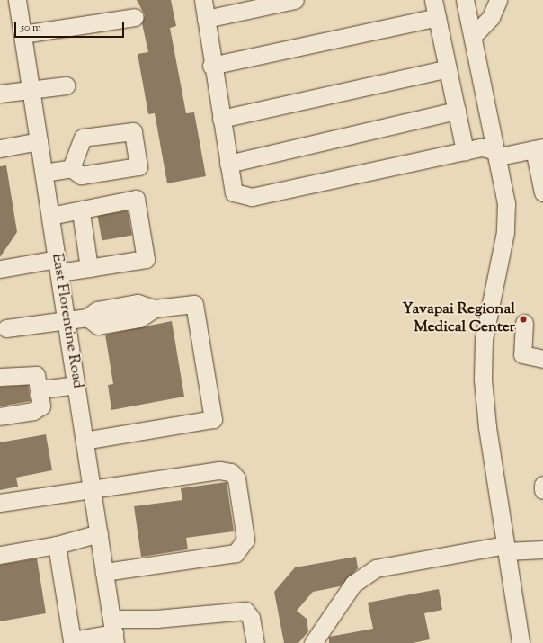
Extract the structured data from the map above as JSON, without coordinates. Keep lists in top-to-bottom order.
{
  "streets": {
    "street": ["East Florentine Road"]
  },
  "places": ["Yavapai Regional Medical Center"],
  "scale_bar": "50 m"
}
